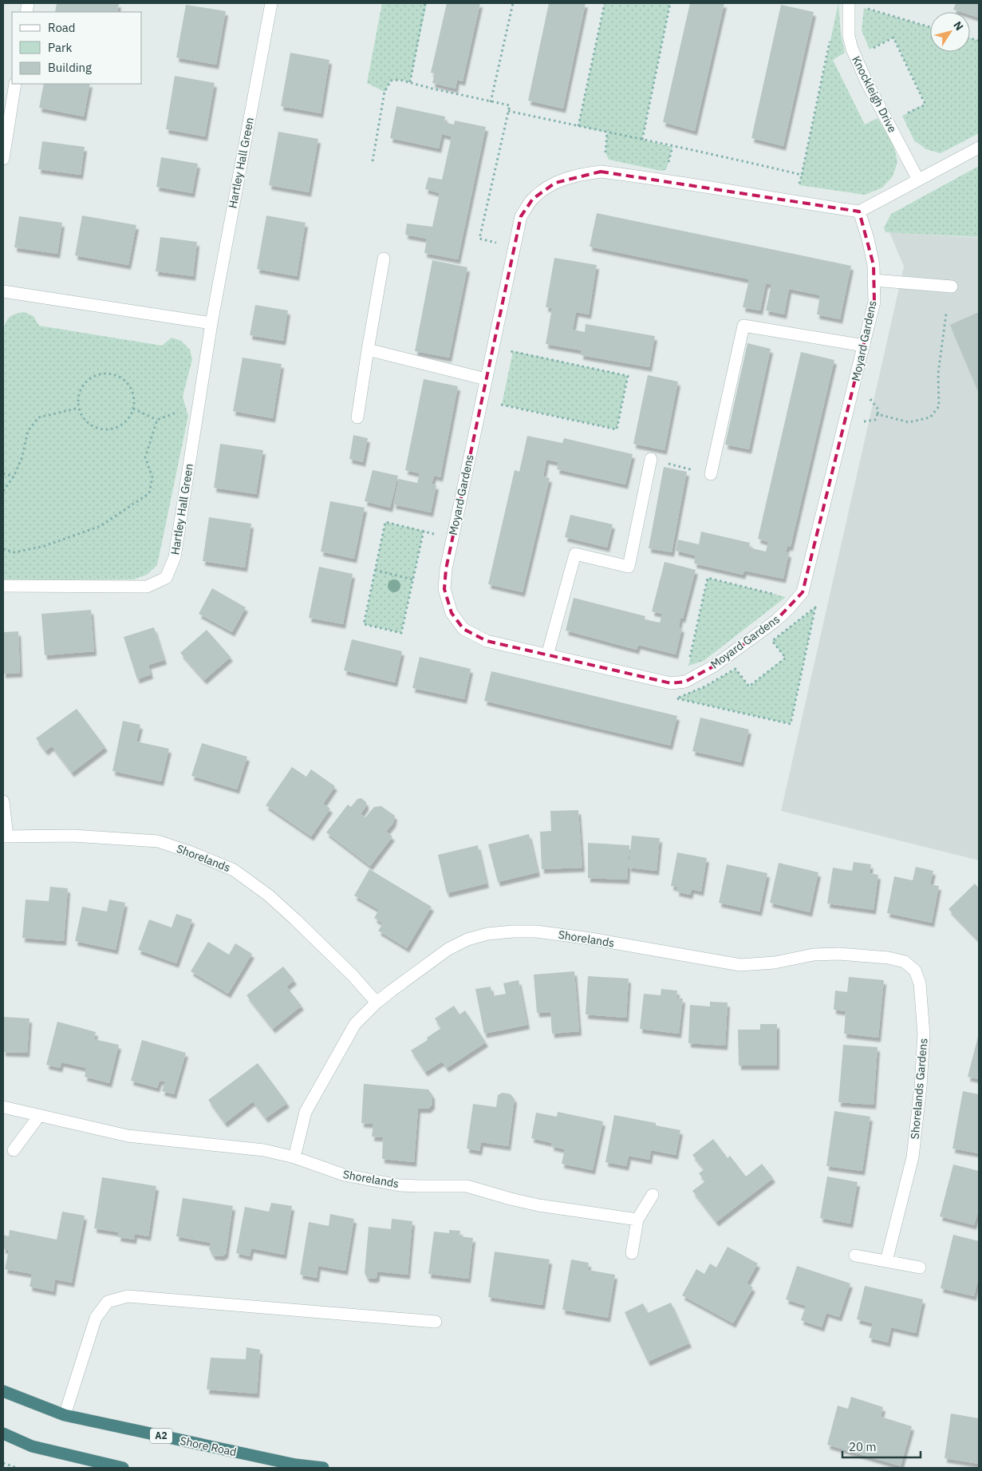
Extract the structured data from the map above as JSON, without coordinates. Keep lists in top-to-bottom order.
{
  "streets": {
    "highway": ["A2", "Shore Road"],
    "street": [
      "Knockleigh Drive",
      "Hartley Hall Green",
      "Moyard Gardens",
      "Shorelands",
      "Shorelands Gardens"
    ]
  },
  "crossings": [
    ["Shorelands", "Shorelands Gardens"]
  ],
  "legend": ["Road", "Park", "Building"],
  "scale_bar": "20 m",
  "north": "top right"
}
